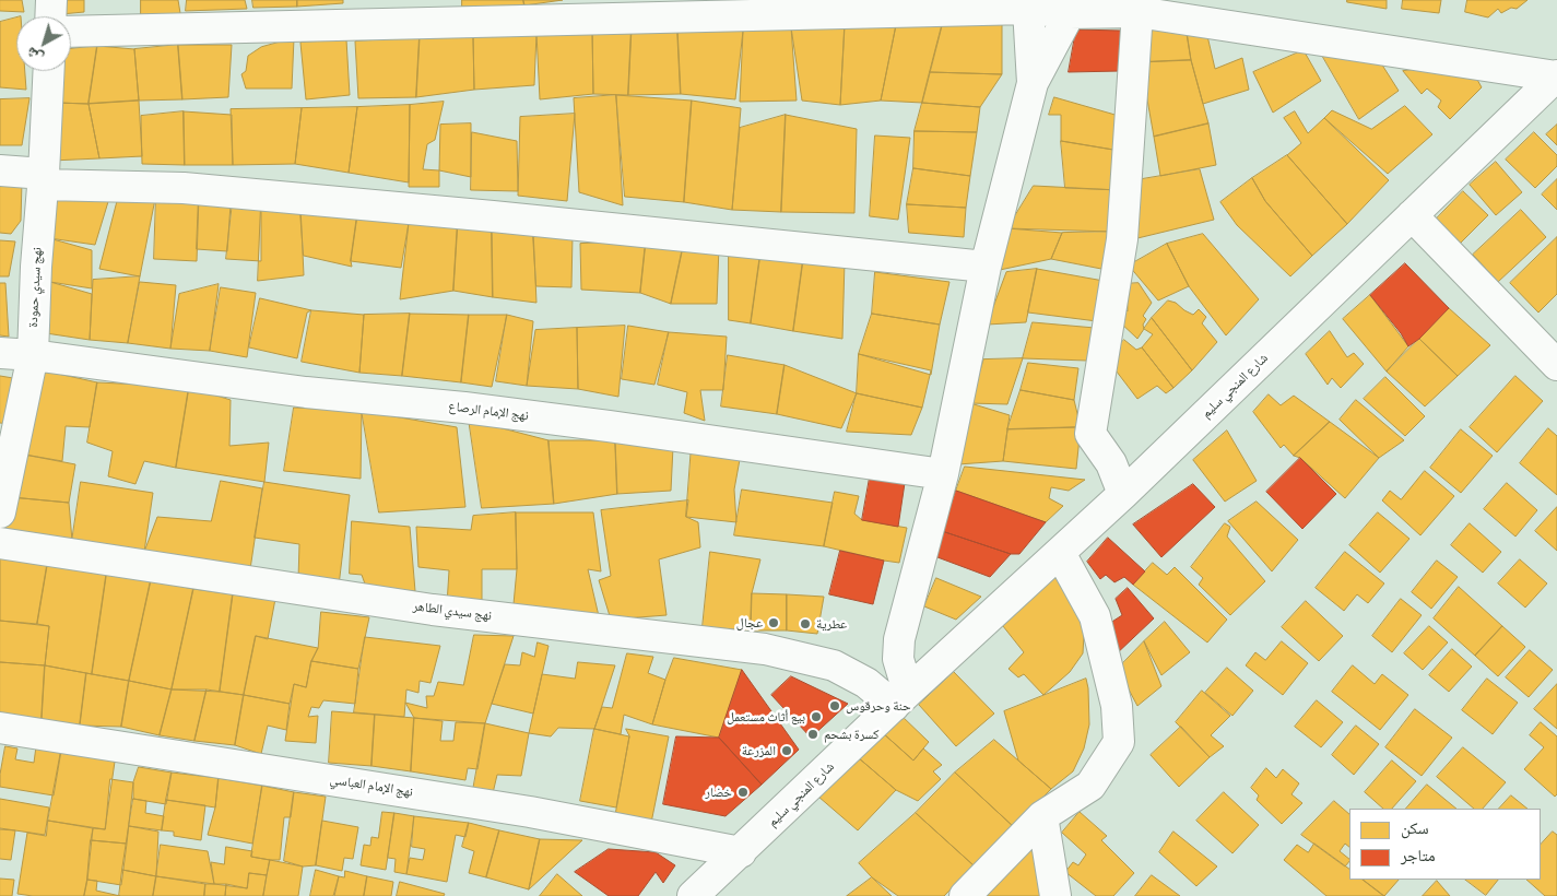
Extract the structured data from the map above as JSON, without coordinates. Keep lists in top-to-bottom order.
{
  "streets": {
    "street": [
      "نهج سيدي حمودة",
      "شارع المنجي سليم",
      "نهج الإمام الرصاع",
      "نهج سيدي الطاهر",
      "نهج الإمام العباسي"
    ]
  },
  "crossings": [
    ["نهج سيدي حمودة", "نهج الإمام الرصاع"],
    ["شارع المنجي سليم", "نهج سيدي الطاهر"],
    ["شارع المنجي سليم", "نهج الإمام العباسي"]
  ],
  "places": [
    "عجال",
    "عطرية",
    "حنة وحرقوس",
    "بيع أثاث مستعمل",
    "كسرة بشحم",
    "المزرعة",
    "خضار"
  ],
  "legend": ["سكن", "متاجر"],
  "north": "bottom left"
}
